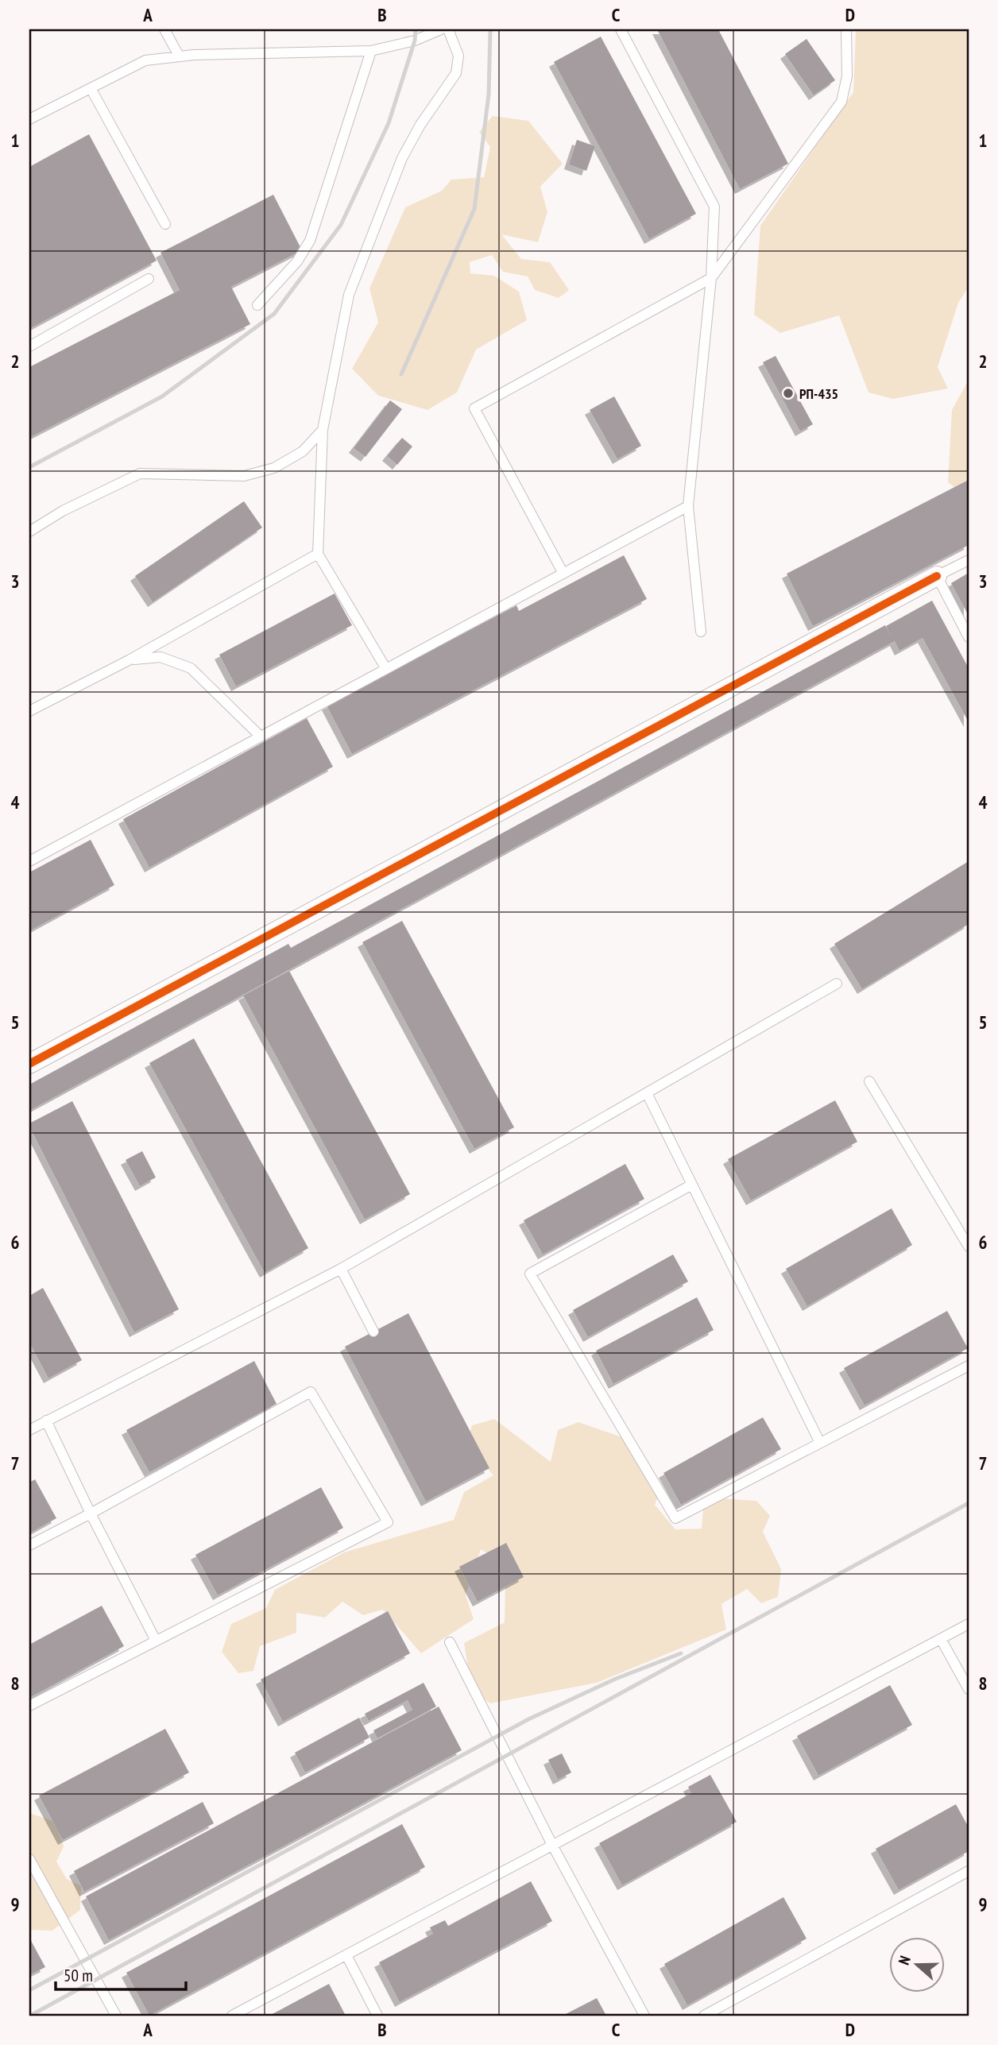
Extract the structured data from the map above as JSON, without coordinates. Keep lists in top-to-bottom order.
{
  "places": ["РП-435"],
  "scale_bar": "50 m",
  "north": "left",
  "grid": {
    "columns": [
      "A",
      "B",
      "C",
      "D"
    ],
    "rows": [
      "1",
      "2",
      "3",
      "4",
      "5",
      "6",
      "7",
      "8",
      "9"
    ]
  }
}
